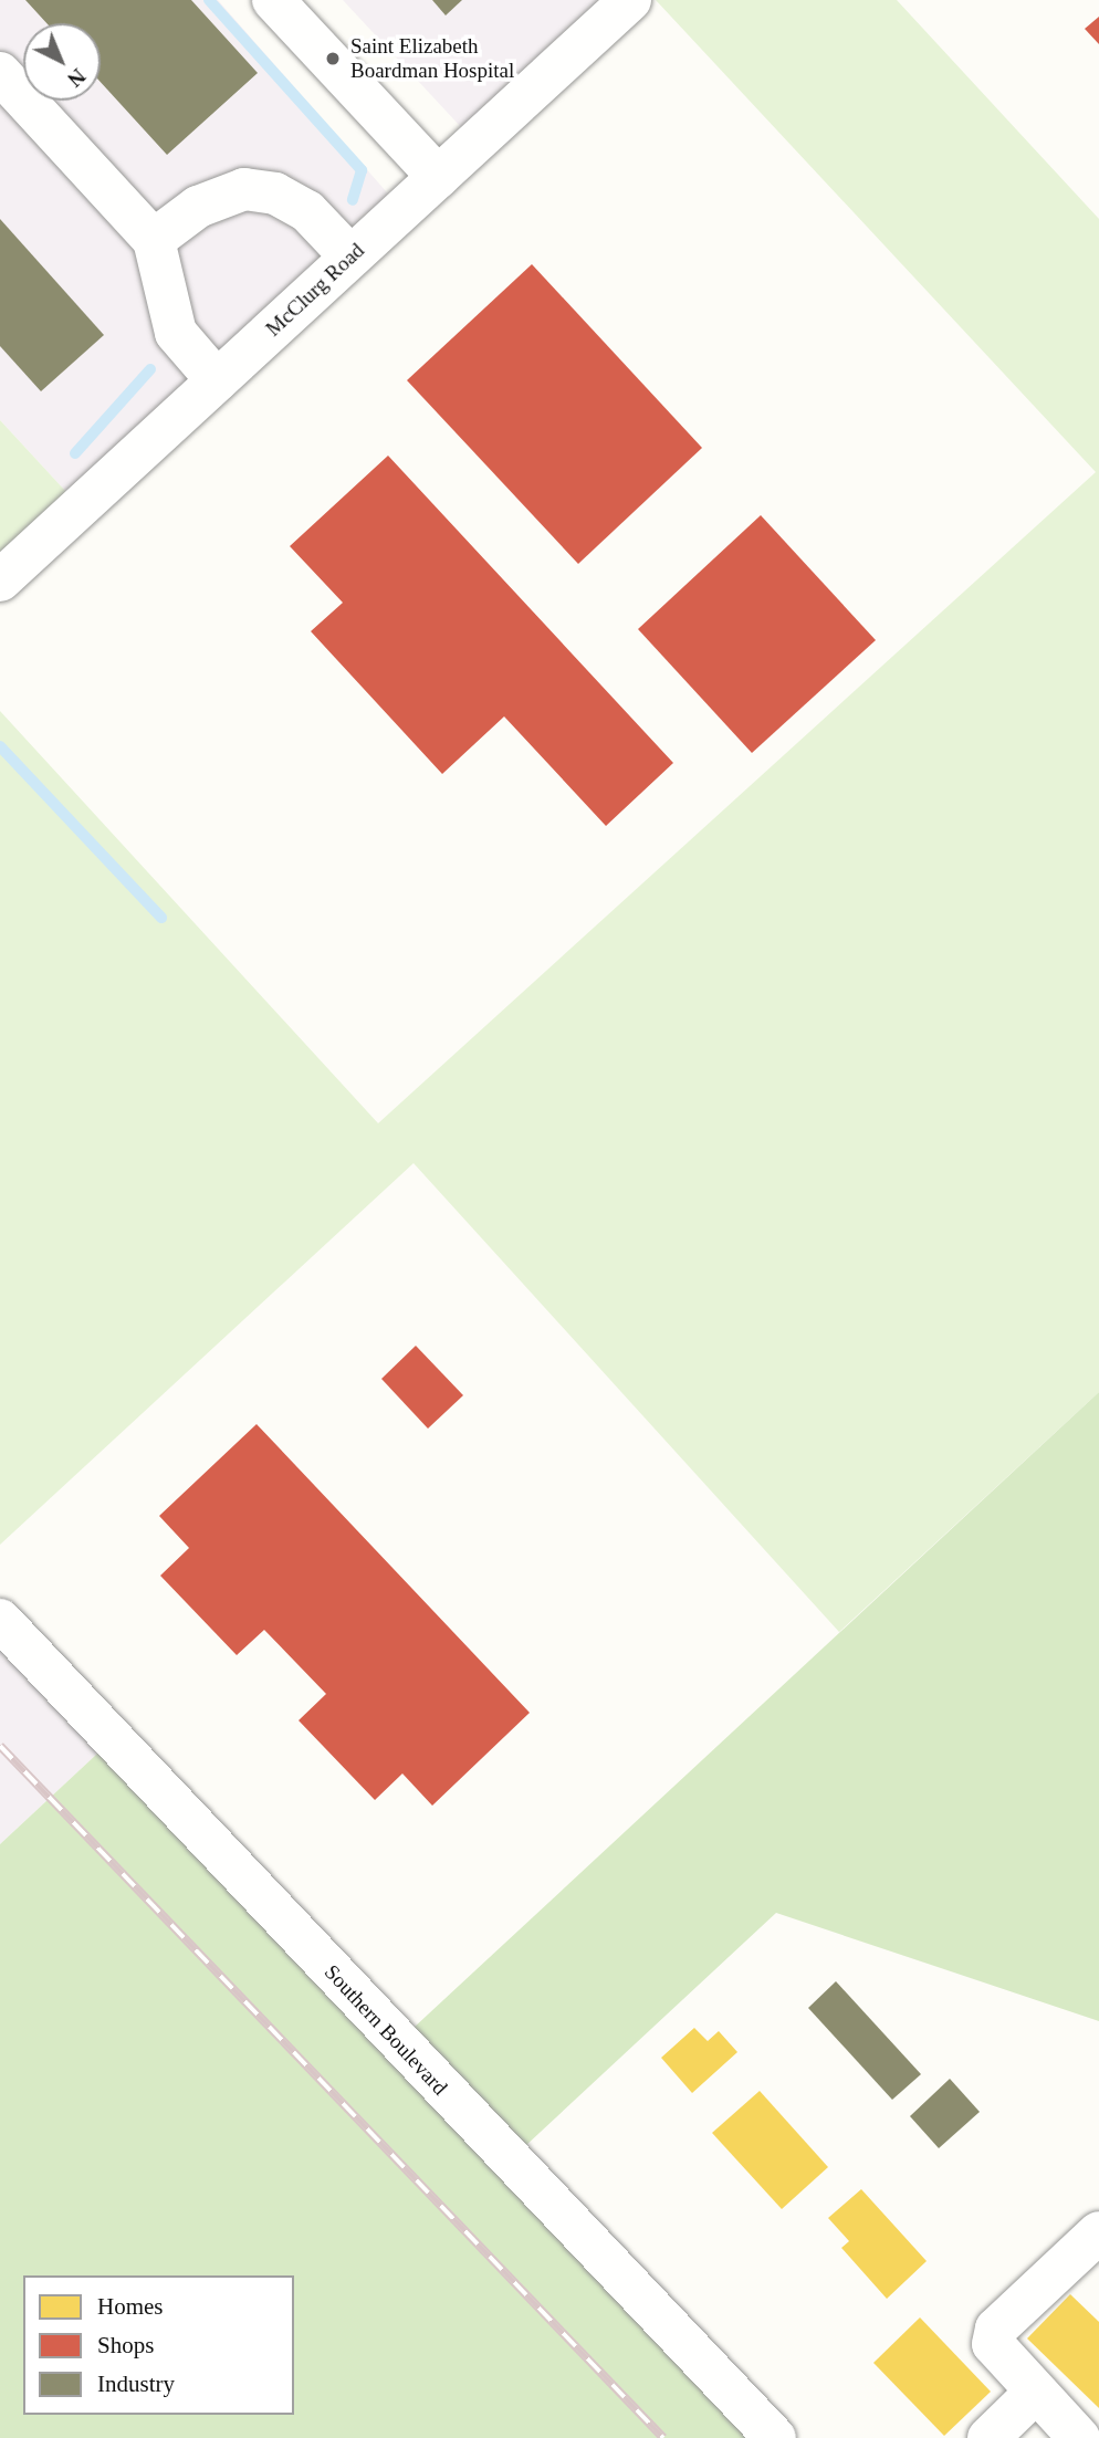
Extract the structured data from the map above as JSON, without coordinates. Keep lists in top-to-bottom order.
{
  "streets": {
    "street": ["McClurg Road", "Southern Boulevard"]
  },
  "places": ["Saint Elizabeth Boardman Hospital"],
  "legend": ["Homes", "Shops", "Industry"],
  "north": "bottom right"
}
